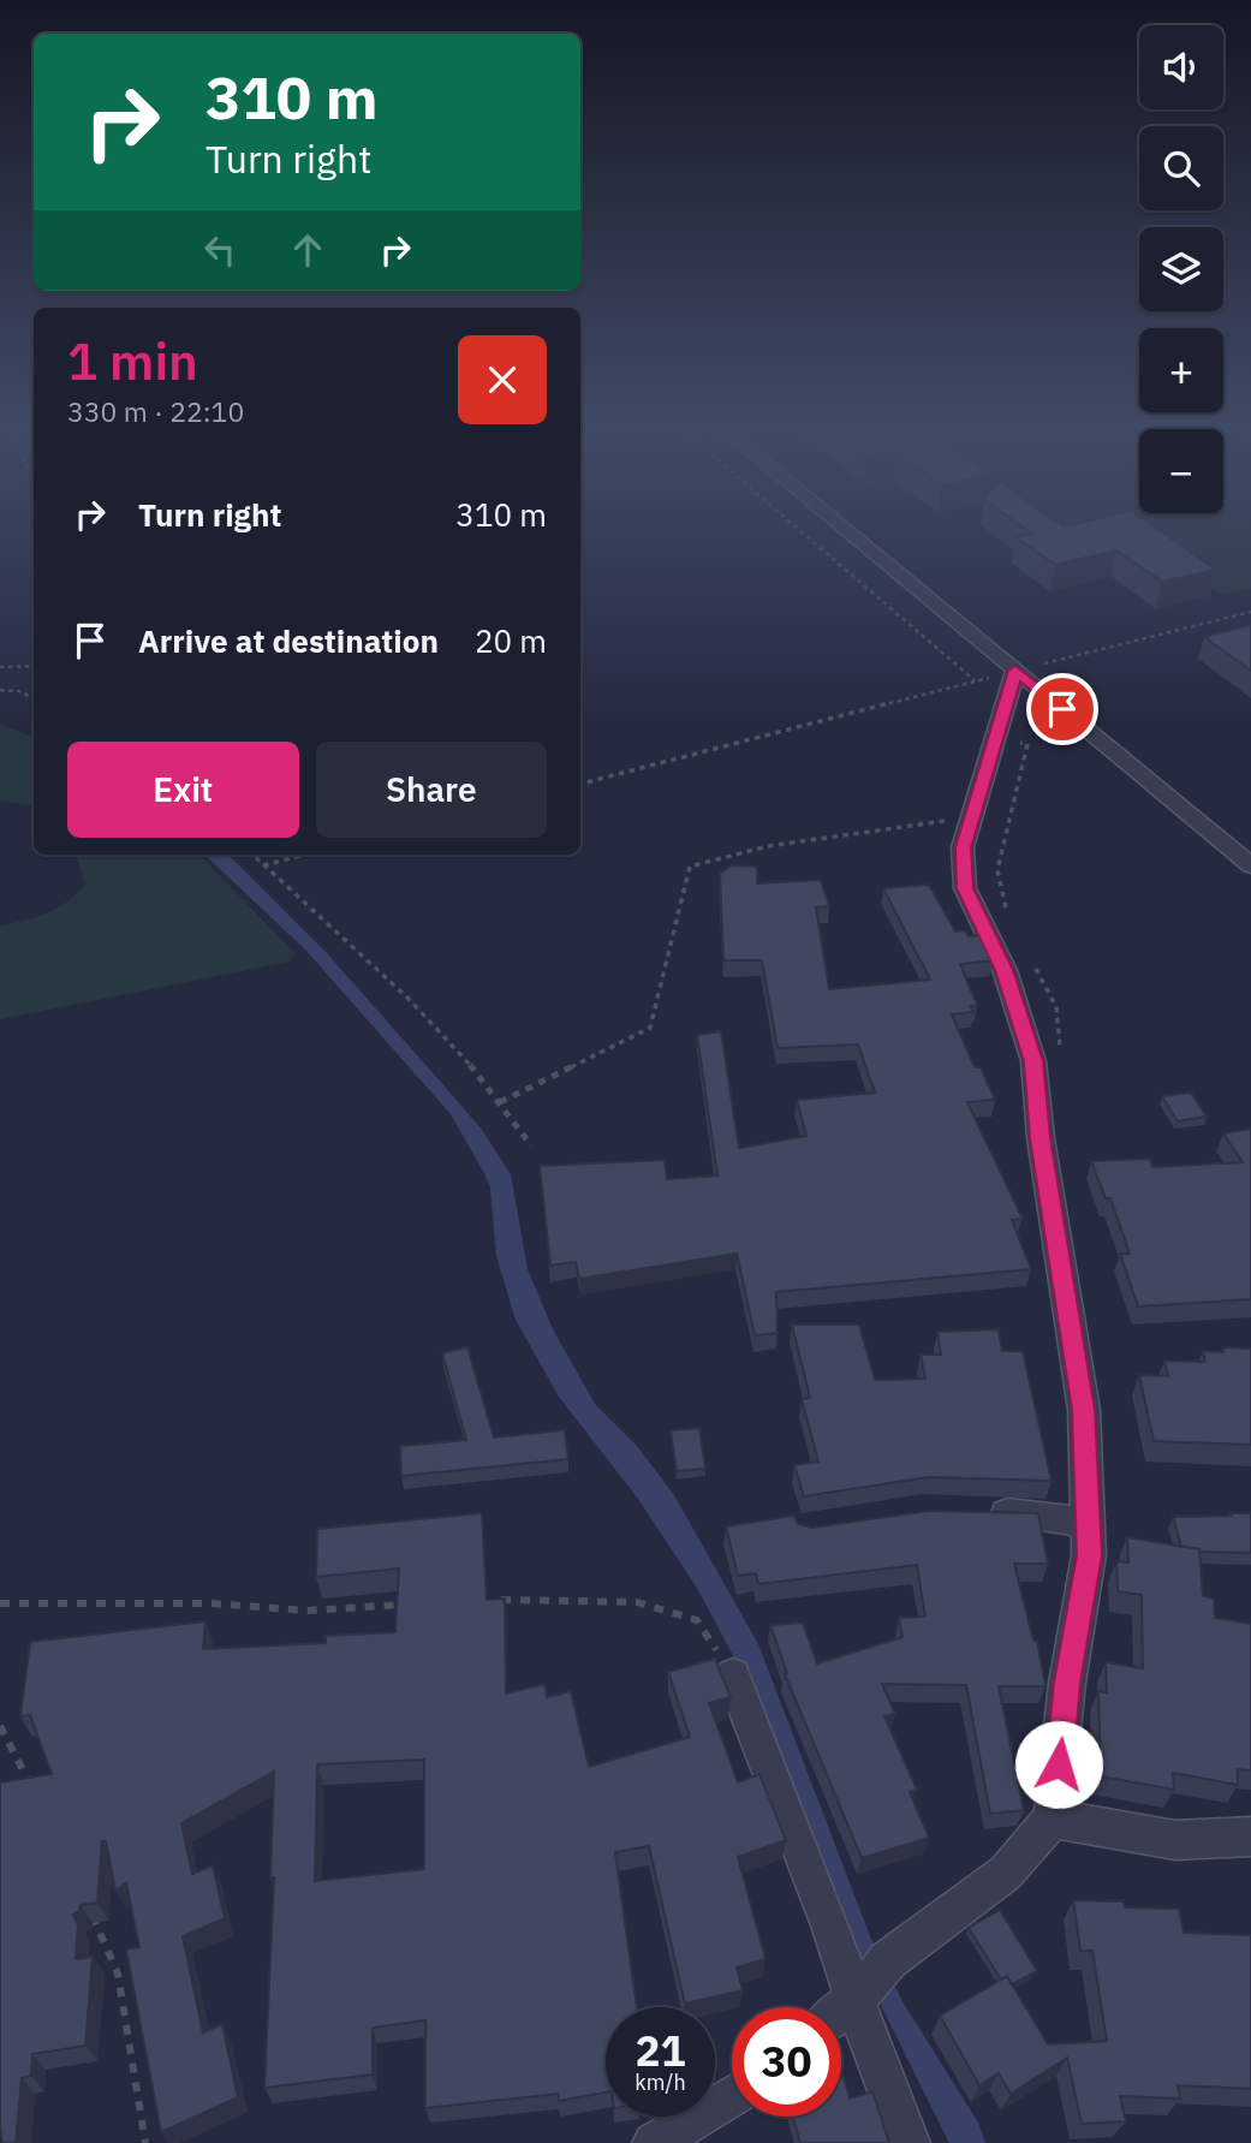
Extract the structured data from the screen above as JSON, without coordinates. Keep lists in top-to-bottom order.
{
  "page": {
    "map_buttons": ["+", "−"],
    "turn": ["310 m", "Turn right"],
    "heading": ["1 min", "330 m · 22:10"],
    "list": [
      {
        "name": "Turn right",
        "value": "310 m"
      },
      {
        "name": "Arrive at destination",
        "value": "20 m"
      }
    ],
    "buttons": ["Exit", "Share"],
    "speed": "21 km/h",
    "limit": "30"
  }
}
